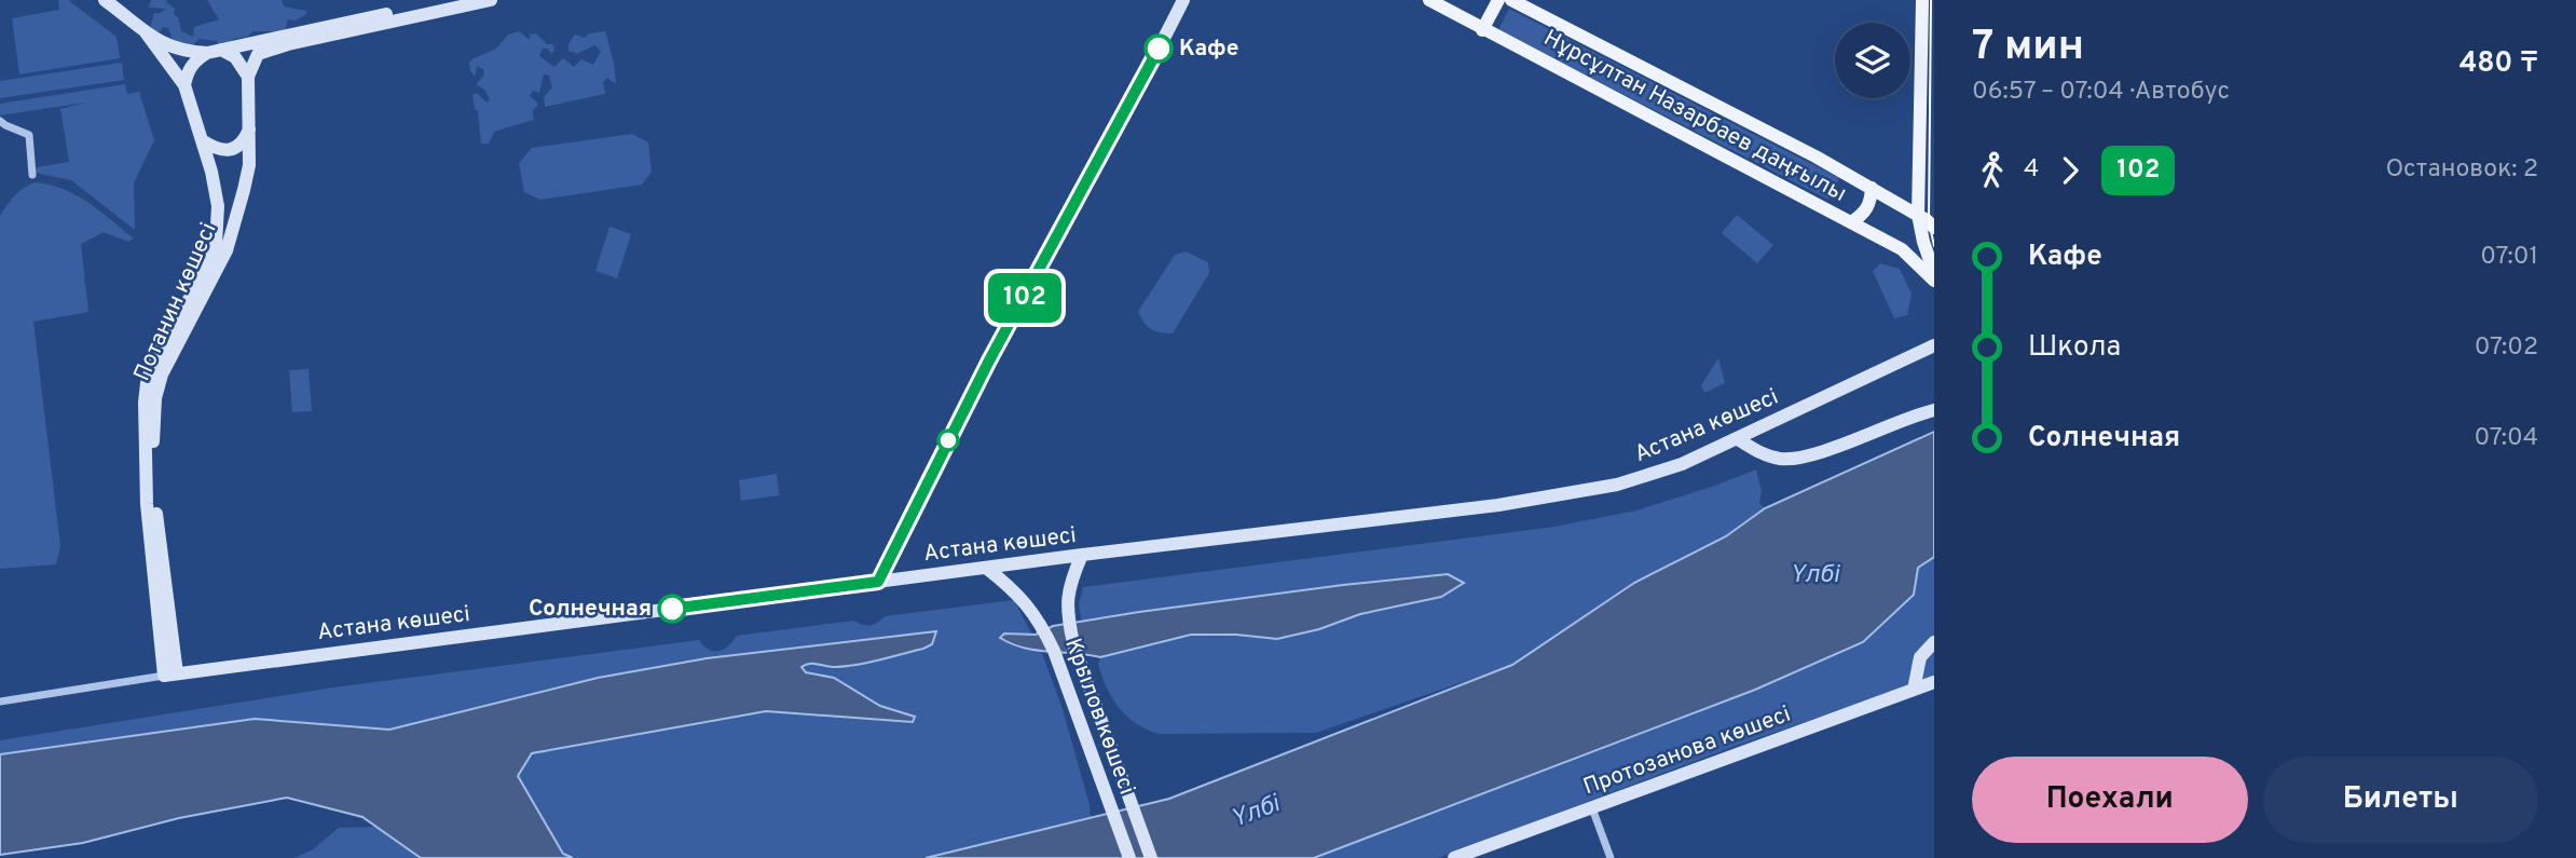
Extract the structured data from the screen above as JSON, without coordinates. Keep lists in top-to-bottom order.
{
  "streets": {
    "main road": [
      "Нұрсұлтан Назарбаев даңғылы",
      "Потанин көшесі",
      "Астана көшесі",
      "Крылов көшесі",
      "Протозанова көшесі"
    ]
  },
  "crossings": [
    ["Потанин көшесі", "Астана көшесі"],
    ["Астана көшесі", "Крылов көшесі"]
  ],
  "water": ["Үлбі"],
  "places": ["Кафе", "Солнечная"],
  "lines": ["bus line 102"],
  "page": {
    "on_map": "102",
    "heading": ["7 мин", "06:57 – 07:04 · Автобус", "480 ₸"],
    "legs": ["4", "102", "Остановок: 2"],
    "list": [
      {
        "name": "Кафе",
        "value": "07:01"
      },
      {
        "name": "Школа",
        "value": "07:02"
      },
      {
        "name": "Солнечная",
        "value": "07:04"
      }
    ],
    "buttons": ["Поехали", "Билеты"]
  }
}
